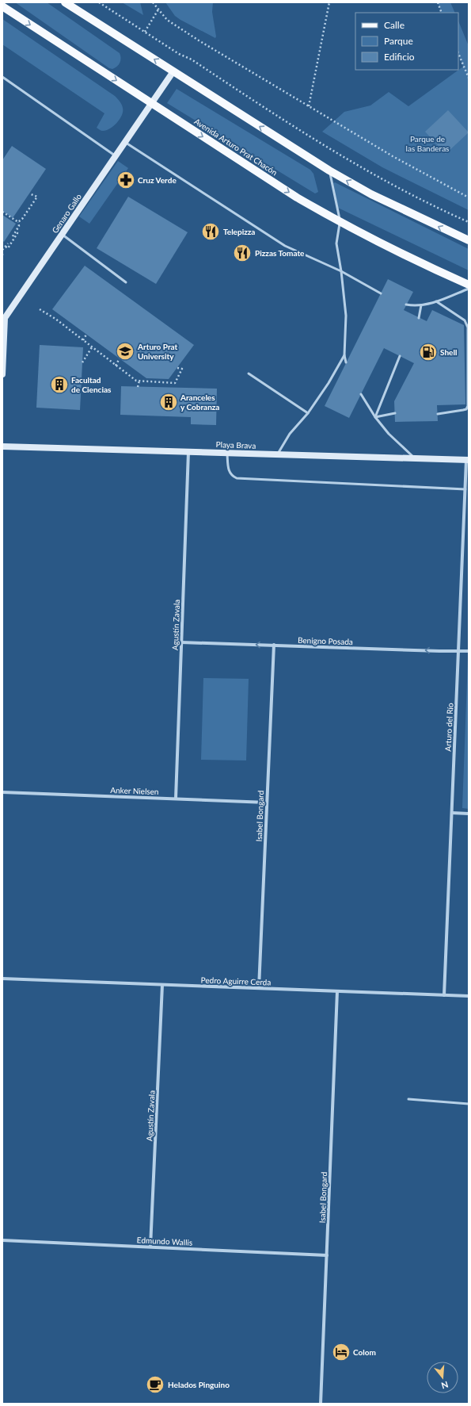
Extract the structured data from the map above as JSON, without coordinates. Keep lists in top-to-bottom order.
{
  "streets": {
    "main road": ["Avenida Arturo Prat Chacón"],
    "street": [
      "Genaro Gallo",
      "Playa Brava",
      "Agustín Zavala",
      "Benigno Posada",
      "Arturo del Río",
      "Anker Nielsen",
      "Isabel Bongard",
      "Pedro Aguirre Cerda",
      "Edmundo Wallis"
    ]
  },
  "crossings": [
    ["Avenida Arturo Prat Chacón", "Genaro Gallo"],
    ["Playa Brava", "Agustín Zavala"],
    ["Playa Brava", "Arturo del Río"],
    ["Agustín Zavala", "Benigno Posada"],
    ["Agustín Zavala", "Anker Nielsen"],
    ["Agustín Zavala", "Pedro Aguirre Cerda"],
    ["Agustín Zavala", "Edmundo Wallis"],
    ["Benigno Posada", "Arturo del Río"],
    ["Benigno Posada", "Isabel Bongard"],
    ["Arturo del Río", "Pedro Aguirre Cerda"],
    ["Anker Nielsen", "Isabel Bongard"],
    ["Isabel Bongard", "Pedro Aguirre Cerda"],
    ["Isabel Bongard", "Edmundo Wallis"]
  ],
  "one_way": ["Benigno Posada"],
  "parks": ["Parque de las Banderas"],
  "places": {
    "pharmacy": ["Cruz Verde"],
    "restaurant": ["Telepizza", "Pizzas Tomate"],
    "school or university": ["Arturo Prat University"],
    "fuel station": ["Shell"],
    "building": ["Facultad de Ciencias", "Aranceles y Cobranza"],
    "hotel": ["Colom"],
    "cafe": ["Helados Pinguino"]
  },
  "legend": ["Calle", "Parque", "Edificio"],
  "north": "bottom"
}
